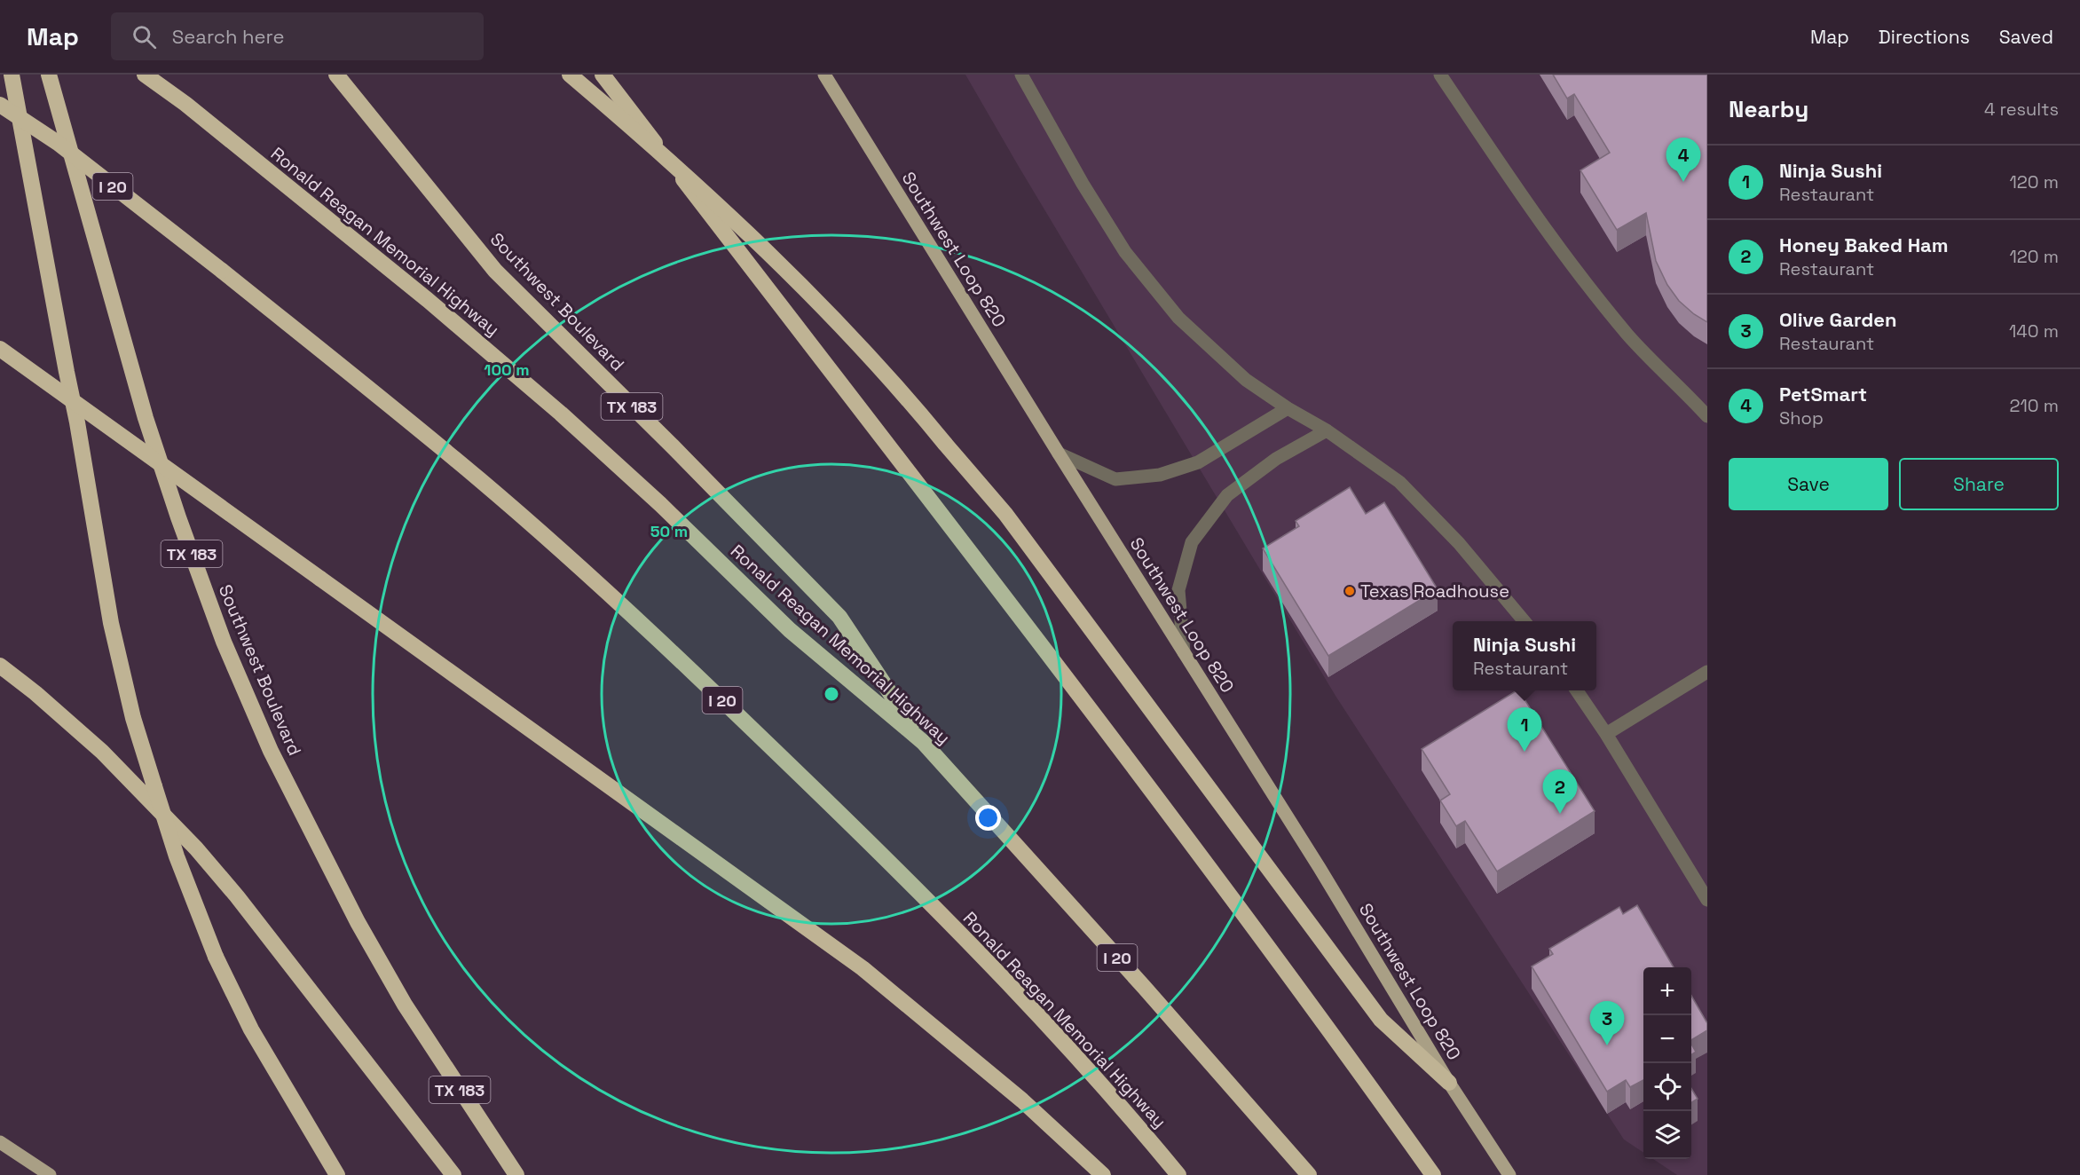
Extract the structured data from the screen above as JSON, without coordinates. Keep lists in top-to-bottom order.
{
  "streets": {
    "highway": [
      "I 20",
      "Ronald Reagan Memorial Highway",
      "Southwest Boulevard",
      "TX 183"
    ],
    "main road": ["Southwest Loop 820"]
  },
  "crossings": [
    ["Ronald Reagan Memorial Highway", "Southwest Boulevard"]
  ],
  "places": ["Texas Roadhouse"],
  "page": {
    "header": "Map",
    "search": "Search here",
    "nav": ["Map", "Directions", "Saved"],
    "heading": ["Nearby", "4 results"],
    "pins": [
      "4",
      "1",
      "2",
      "3"
    ],
    "list": [
      {
        "mark": "1",
        "name": "Ninja Sushi",
        "note": "Restaurant",
        "value": "120 m"
      },
      {
        "mark": "2",
        "name": "Honey Baked Ham",
        "note": "Restaurant",
        "value": "120 m"
      },
      {
        "mark": "3",
        "name": "Olive Garden",
        "note": "Restaurant",
        "value": "140 m"
      },
      {
        "mark": "4",
        "name": "PetSmart",
        "note": "Shop",
        "value": "210 m"
      }
    ],
    "buttons": ["Save", "Share"],
    "popup": ["Ninja Sushi", "Restaurant"],
    "map_buttons": ["+", "−"]
  },
  "rings": ["100 m", "50 m"]
}
